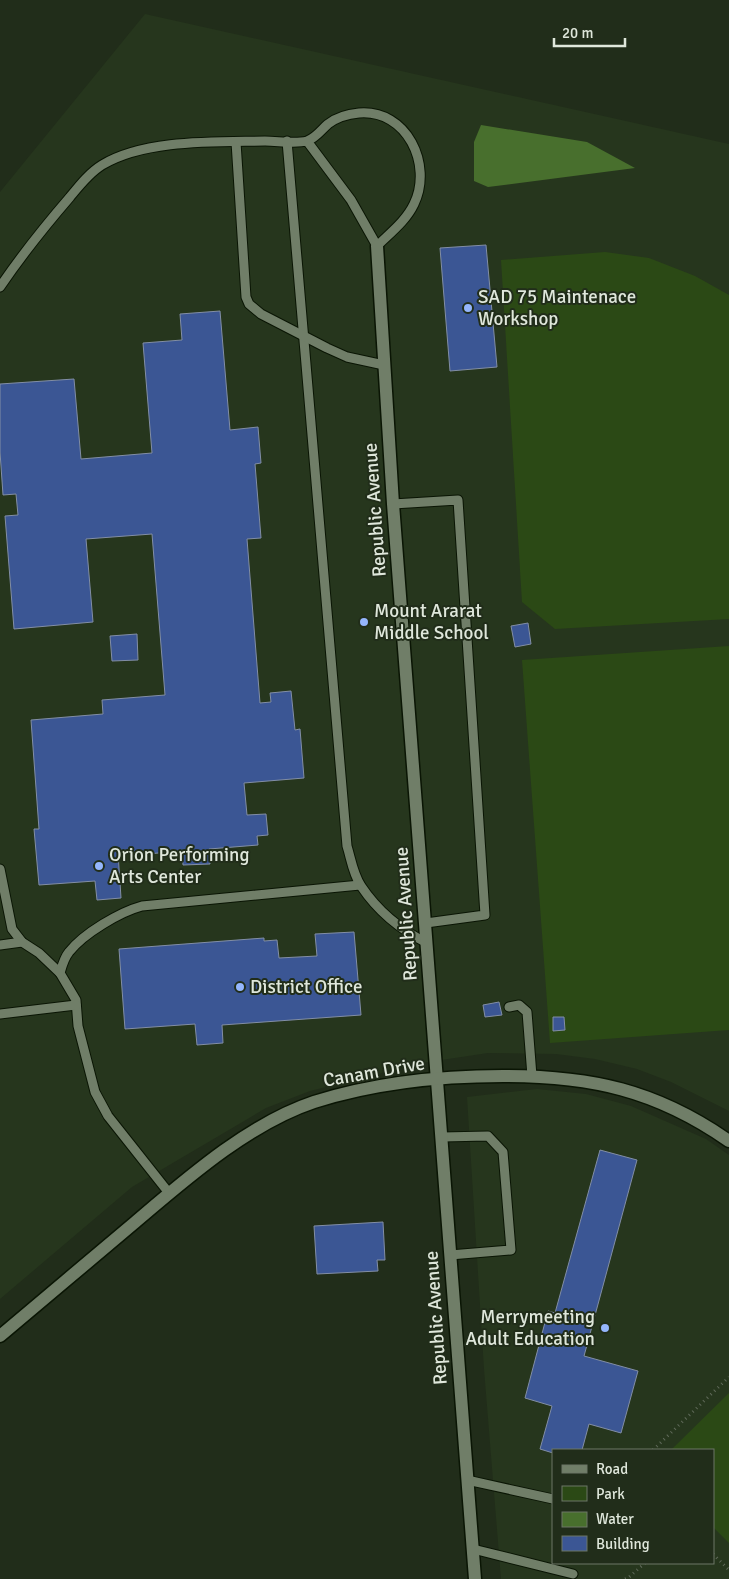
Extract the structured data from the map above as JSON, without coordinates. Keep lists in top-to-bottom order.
{
  "streets": {
    "street": ["Republic Avenue", "Canam Drive"]
  },
  "crossings": [
    ["Republic Avenue", "Canam Drive"]
  ],
  "places": [
    "SAD 75 Maintenace Workshop",
    "Mount Ararat Middle School",
    "Orion Performing Arts Center",
    "District Office",
    "Merrymeeting Adult Education"
  ],
  "legend": [
    "Road",
    "Park",
    "Water",
    "Building"
  ],
  "scale_bar": "20 m"
}
